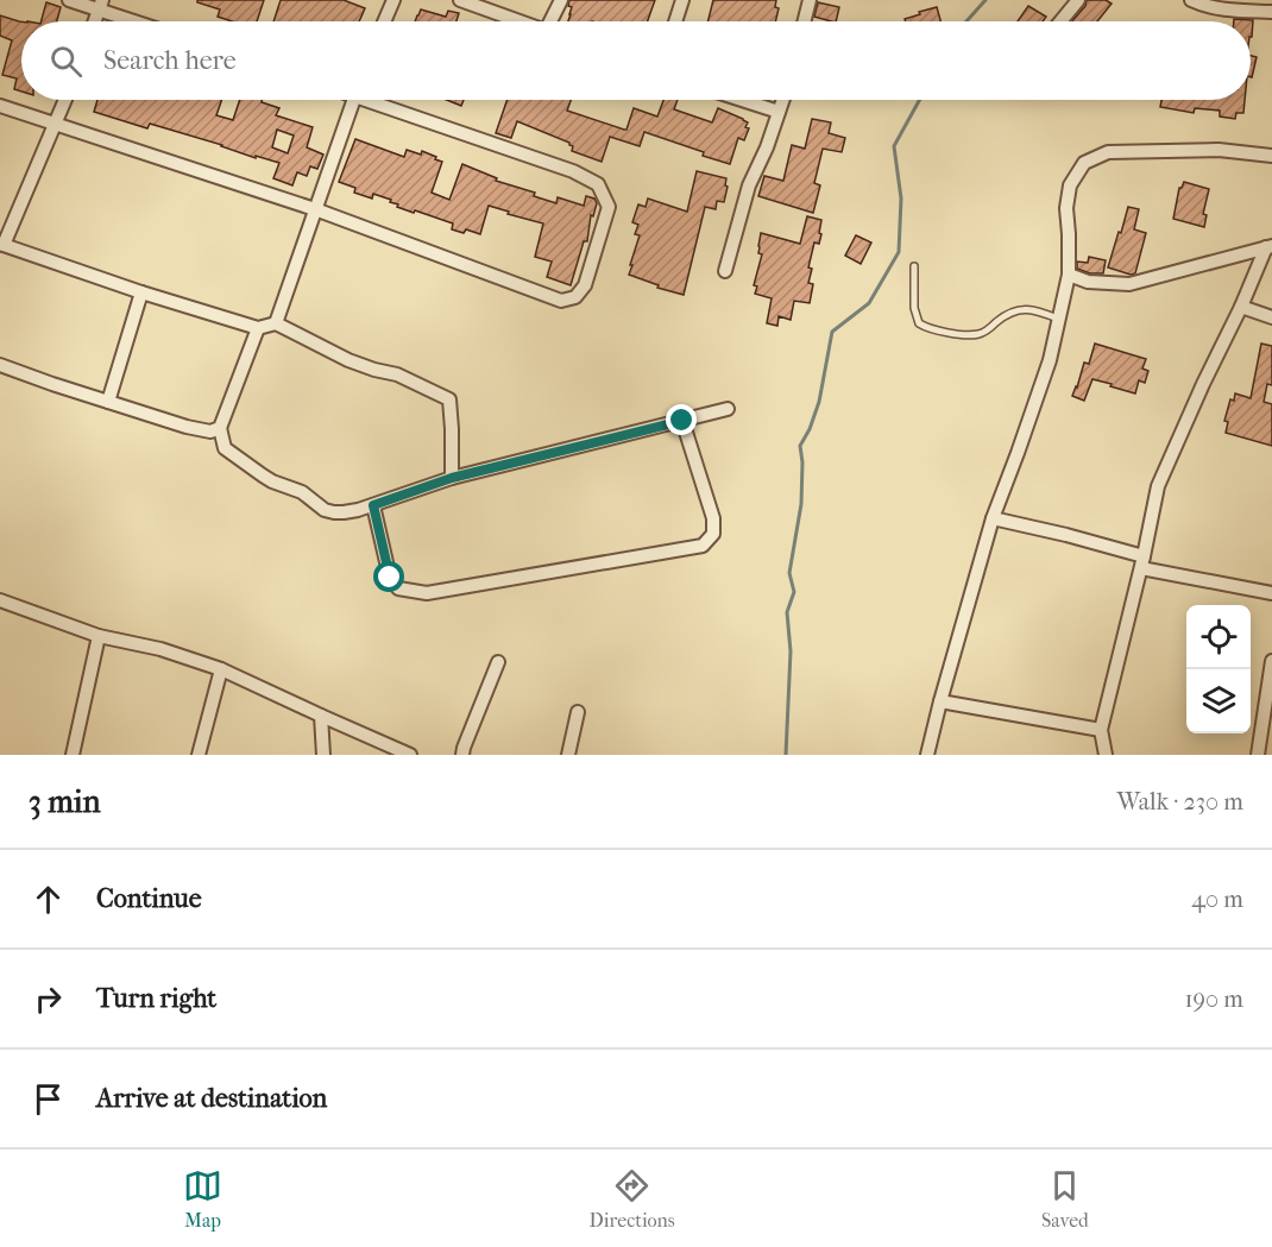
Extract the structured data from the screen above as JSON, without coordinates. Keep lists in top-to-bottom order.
{
  "page": {
    "search": "Search here",
    "heading": ["3 min", "Walk · 230 m"],
    "list": [
      ["Continue", "40 m"],
      ["Turn right", "190 m"],
      "Arrive at destination"
    ],
    "nav": ["Map", "Directions", "Saved"]
  }
}
